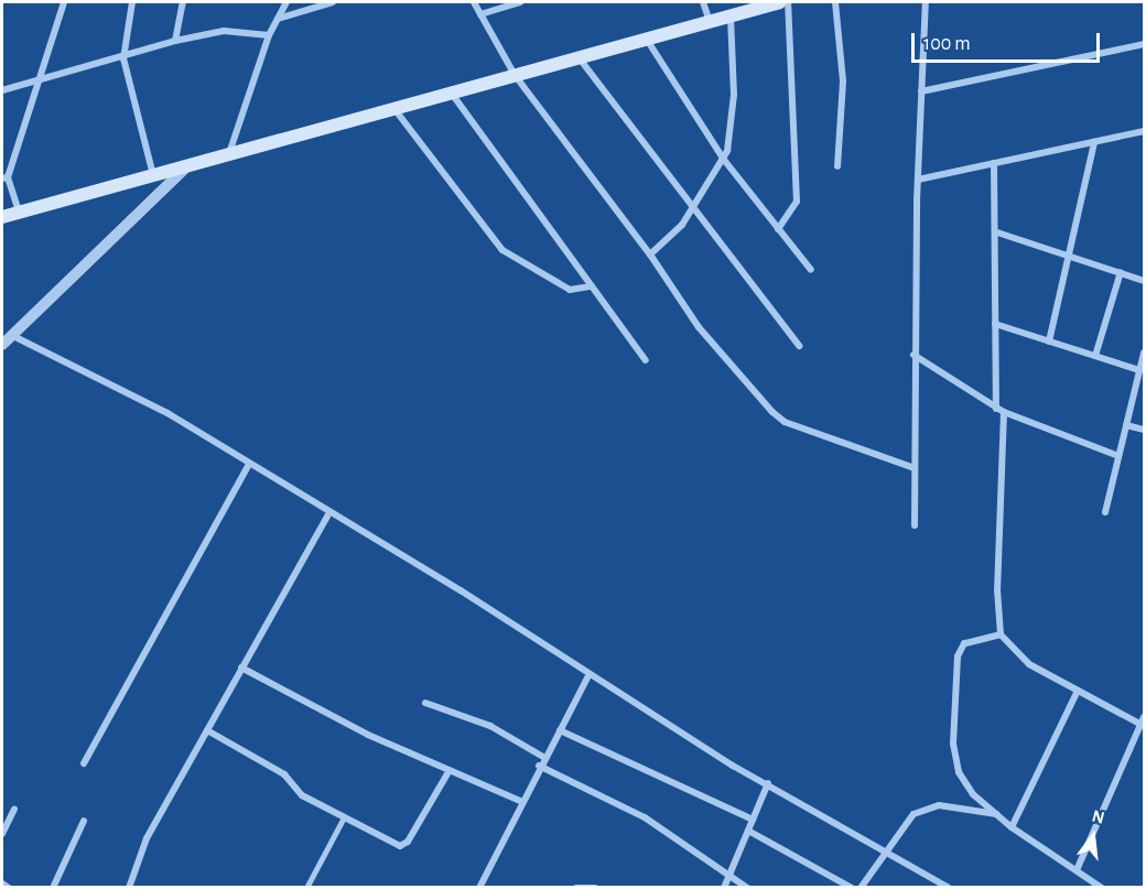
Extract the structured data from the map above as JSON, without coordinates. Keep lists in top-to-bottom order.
{
  "scale_bar": "100 m",
  "north": "top"
}
